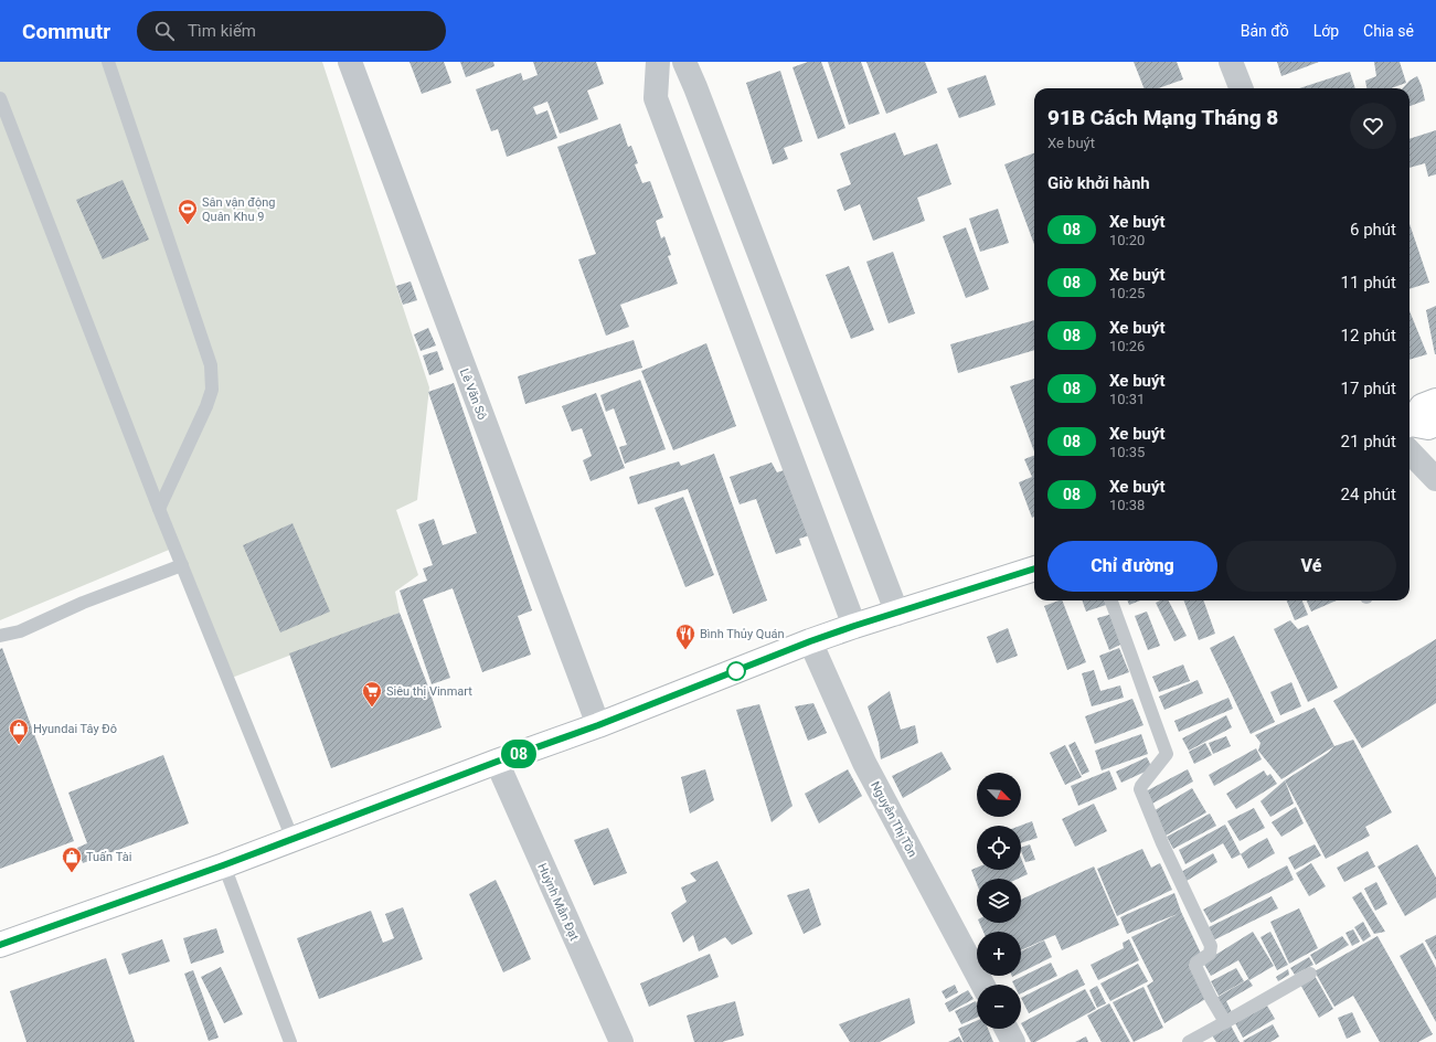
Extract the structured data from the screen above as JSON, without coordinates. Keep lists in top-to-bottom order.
{
  "streets": {
    "street": ["Lê Văn Sô", "Nguyễn Thị Tồn", "Huỳnh Mẫn Đạt"]
  },
  "places": {
    "sports": ["Sân vận động Quân Khu 9"],
    "restaurant": ["Bình Thủy Quán"],
    "supermarket": ["Siêu thị Vinmart"],
    "shop": ["Hyundai Tây Đô", "Tuấn Tài"]
  },
  "lines": ["bus line 08"],
  "north": "bottom right",
  "page": {
    "header": "Commutr",
    "search": "Tìm kiếm",
    "nav": ["Bản đồ", "Lớp", "Chia sẻ"],
    "on_map": "08",
    "heading": [
      ["91B Cách Mạng Tháng 8", "Xe buýt"],
      "Giờ khởi hành"
    ],
    "list": [
      {
        "mark": "08",
        "name": "Xe buýt",
        "note": "10:20",
        "value": "6 phút"
      },
      {
        "mark": "08",
        "name": "Xe buýt",
        "note": "10:25",
        "value": "11 phút"
      },
      {
        "mark": "08",
        "name": "Xe buýt",
        "note": "10:26",
        "value": "12 phút"
      },
      {
        "mark": "08",
        "name": "Xe buýt",
        "note": "10:31",
        "value": "17 phút"
      },
      {
        "mark": "08",
        "name": "Xe buýt",
        "note": "10:35",
        "value": "21 phút"
      },
      {
        "mark": "08",
        "name": "Xe buýt",
        "note": "10:38",
        "value": "24 phút"
      }
    ],
    "buttons": ["Chỉ đường", "Vé"],
    "map_buttons": ["+", "−"]
  }
}
